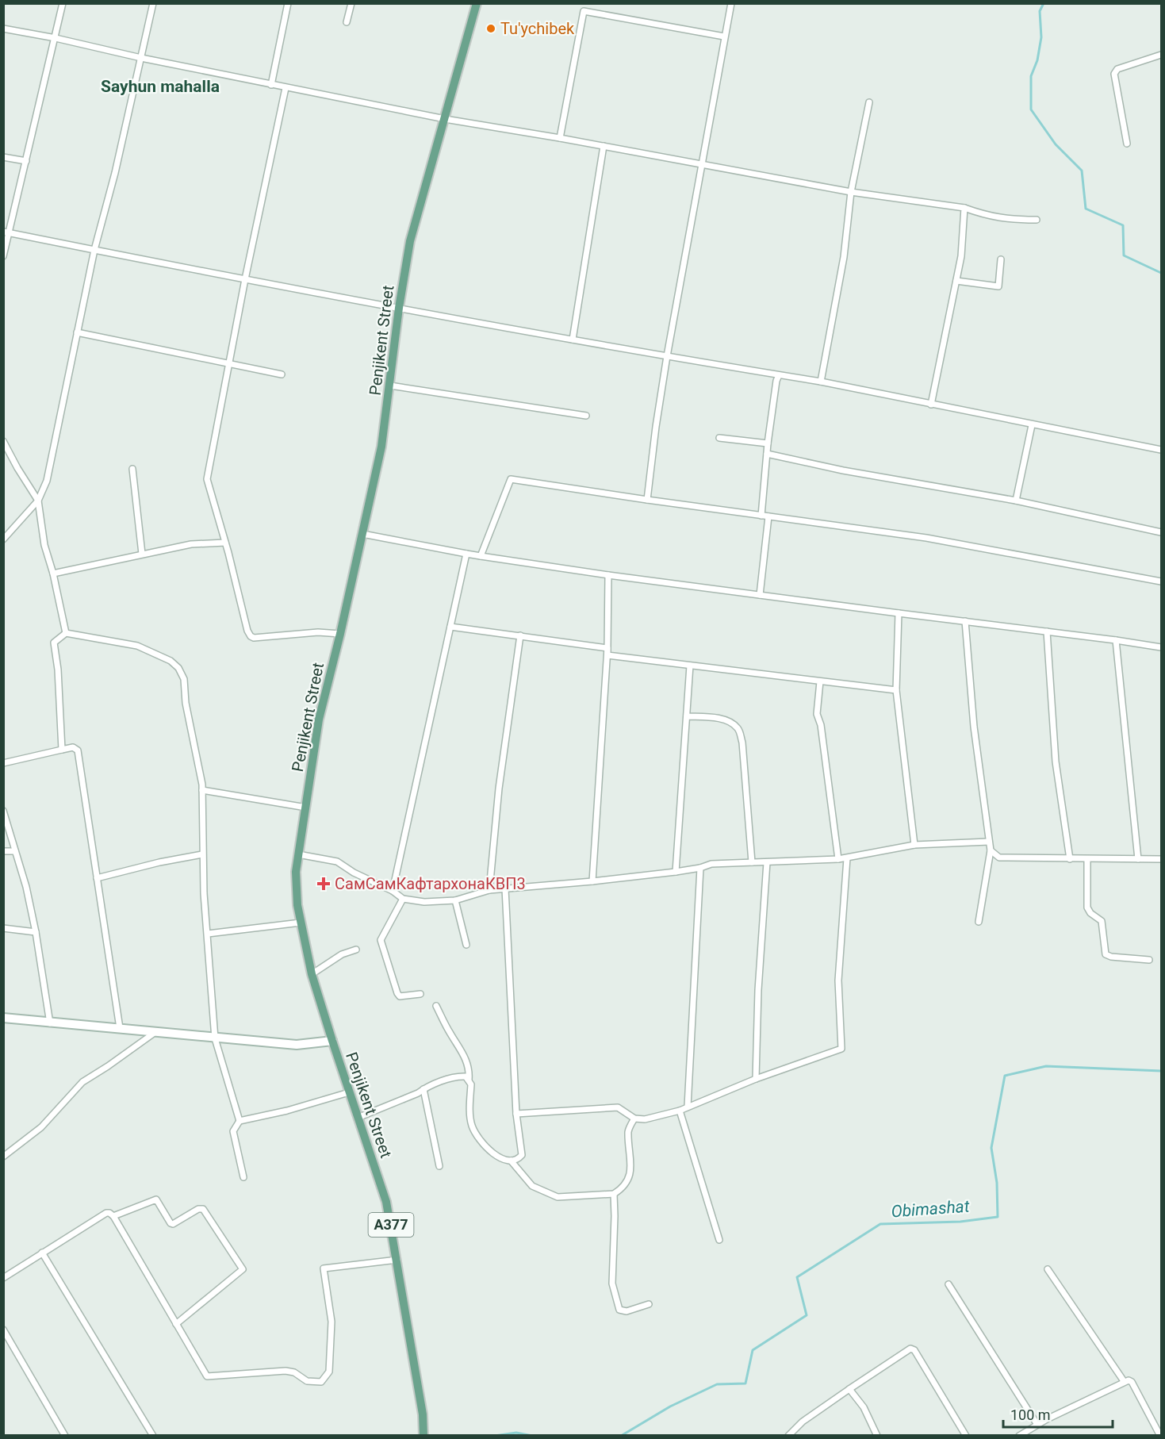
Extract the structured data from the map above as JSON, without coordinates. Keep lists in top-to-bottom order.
{
  "streets": {
    "main road": ["Penjikent Street", "A377"]
  },
  "districts": ["Sayhun mahalla"],
  "water": ["Obimashat"],
  "places": {
    "other": ["Tu'ychibek"],
    "health": ["СамСамКафтархонаКВП3"]
  },
  "scale_bar": "100 m"
}
